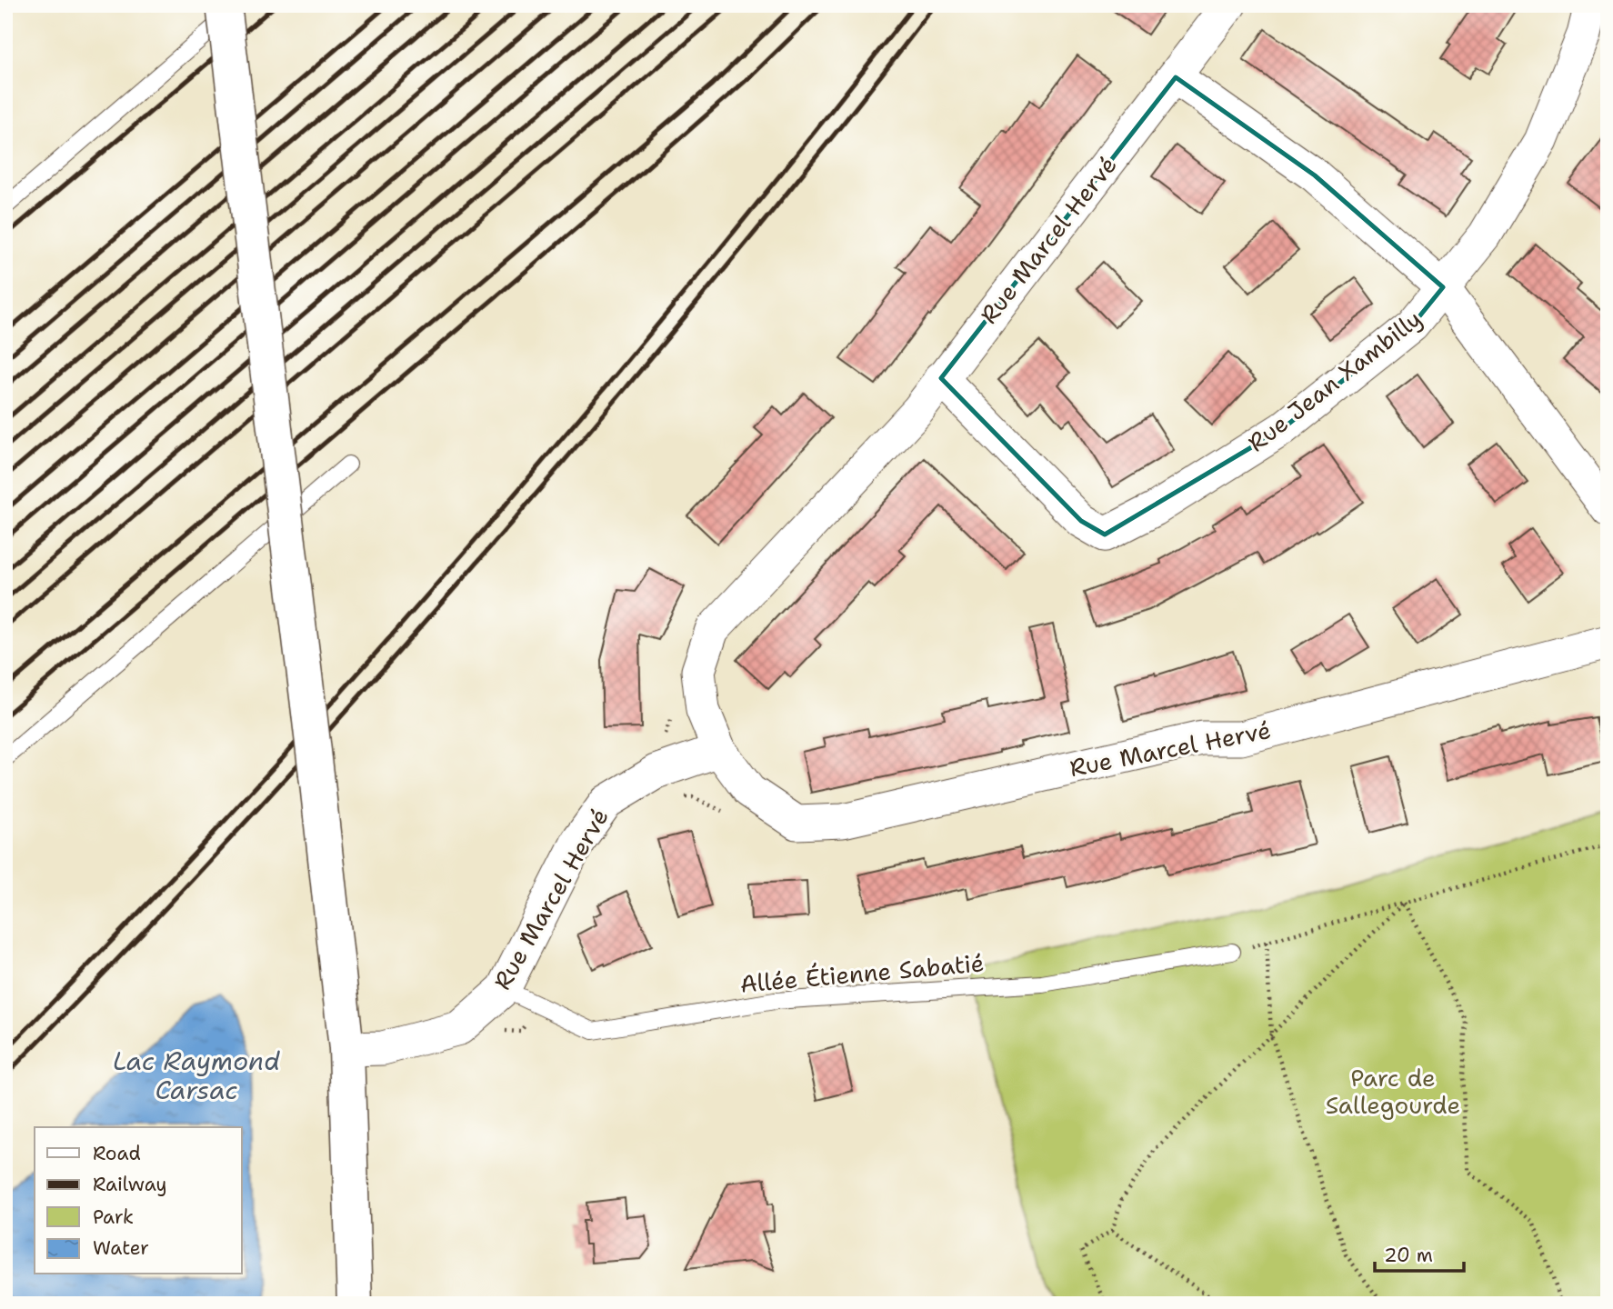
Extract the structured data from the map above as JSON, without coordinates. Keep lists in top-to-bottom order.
{
  "streets": {
    "street": ["Rue Marcel Hervé", "Rue Jean Xambilly"],
    "lane": ["Allée Étienne Sabatié"]
  },
  "crossings": [
    ["Rue Marcel Hervé", "Rue Jean Xambilly"],
    ["Rue Marcel Hervé", "Allée Étienne Sabatié"]
  ],
  "water": ["Lac Raymond Carsac"],
  "parks": ["Parc de Sallegourde"],
  "legend": [
    "Road",
    "Railway",
    "Park",
    "Water"
  ],
  "scale_bar": "20 m"
}
